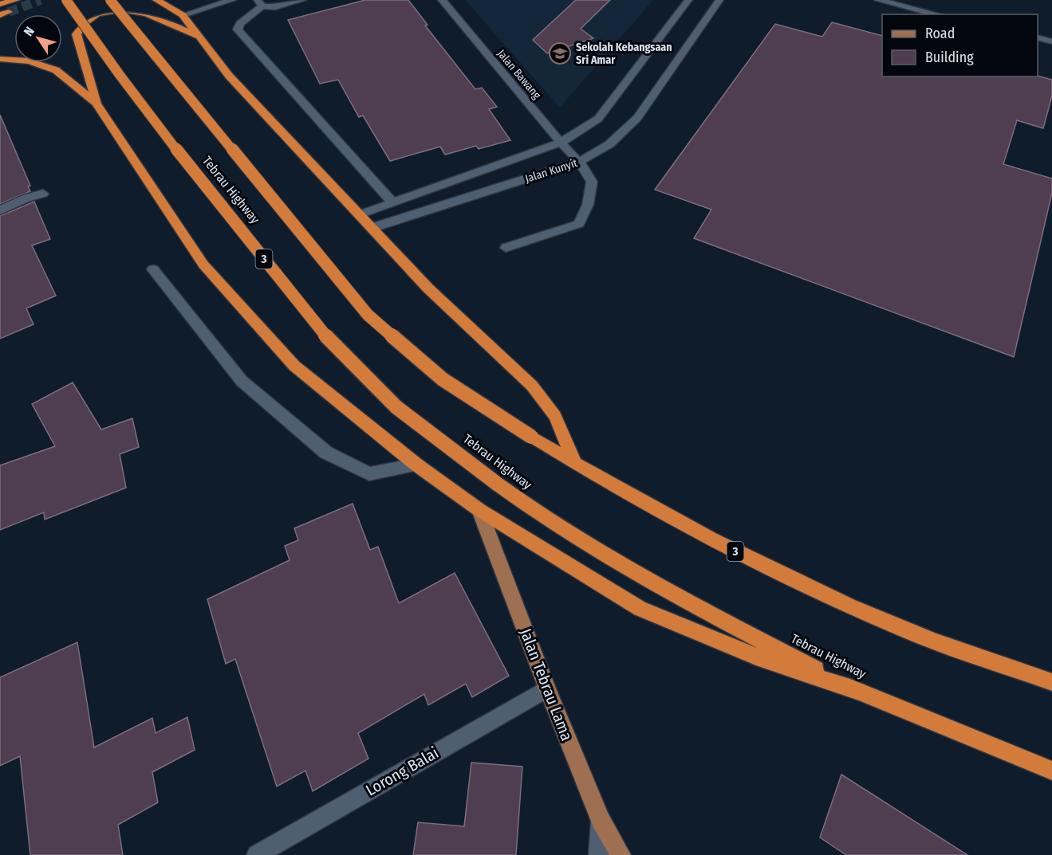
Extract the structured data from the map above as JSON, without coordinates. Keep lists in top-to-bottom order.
{
  "streets": {
    "highway": ["Tebrau Highway", "3"],
    "main road": ["Jalan Tebrau Lama"],
    "street": ["Jalan Bawang", "Jalan Kunyit", "Lorong Balai"]
  },
  "crossings": [
    ["Jalan Bawang", "Jalan Kunyit"],
    ["Jalan Tebrau Lama", "Lorong Balai"]
  ],
  "places": {
    "school or university": ["Sekolah Kebangsaan Sri Amar"]
  },
  "legend": ["Road", "Building"],
  "north": "top left"
}
